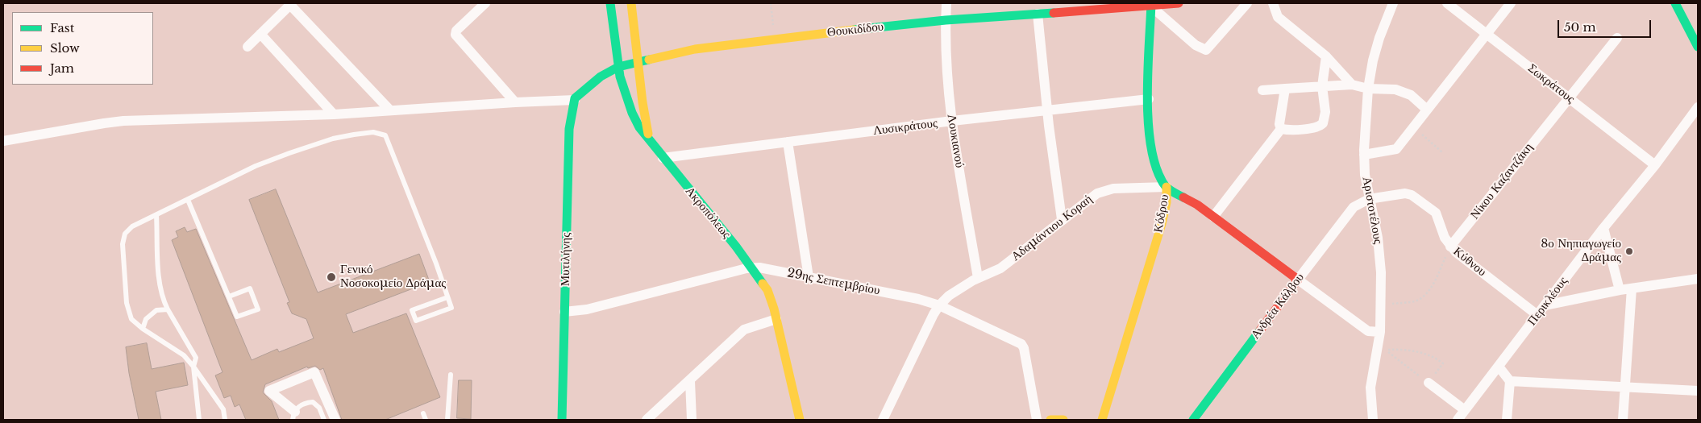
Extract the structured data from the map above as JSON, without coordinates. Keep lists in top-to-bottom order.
{
  "streets": {
    "street": [
      "Θουκιδίδου",
      "Σωκράτους",
      "Λυσικράτους",
      "Λουκιανού",
      "Νίκου Καζαντζάκη",
      "Αριστοτέλους",
      "Ακροπόλεως",
      "Κόδρου",
      "Αδαμάντιου Κοραή",
      "Μυτιλήνης",
      "Κύθνου",
      "29ης Σεπτεμβρίου",
      "Περικλέους",
      "Ανδρέα Κάλβου"
    ]
  },
  "crossings": [
    ["Θουκιδίδου", "Λουκιανού"],
    ["Θουκιδίδου", "Ακροπόλεως"],
    ["Θουκιδίδου", "Κόδρου"],
    ["Θουκιδίδου", "Μυτιλήνης"],
    ["Σωκράτους", "Νίκου Καζαντζάκη"],
    ["Σωκράτους", "Περικλέους"],
    ["Λυσικράτους", "Λουκιανού"],
    ["Λυσικράτους", "Ακροπόλεως"],
    ["Λυσικράτους", "Κόδρου"],
    ["Λουκιανού", "Αδαμάντιου Κοραή"],
    ["Νίκου Καζαντζάκη", "Κύθνου"],
    ["Αριστοτέλους", "Κύθνου"],
    ["Αριστοτέλους", "Ανδρέα Κάλβου"],
    ["Ακροπόλεως", "29ης Σεπτεμβρίου"],
    ["Κόδρου", "Αδαμάντιου Κοραή"],
    ["Αδαμάντιου Κοραή", "29ης Σεπτεμβρίου"],
    ["Μυτιλήνης", "29ης Σεπτεμβρίου"],
    ["Κύθνου", "Περικλέους"],
    ["Κύθνου", "Ανδρέα Κάλβου"]
  ],
  "places": ["8ο Νηπιαγωγείο Δράμας", "Γενικό Νοσοκομείο Δράμας"],
  "legend": ["Fast", "Slow", "Jam"],
  "scale_bar": "50 m"
}
